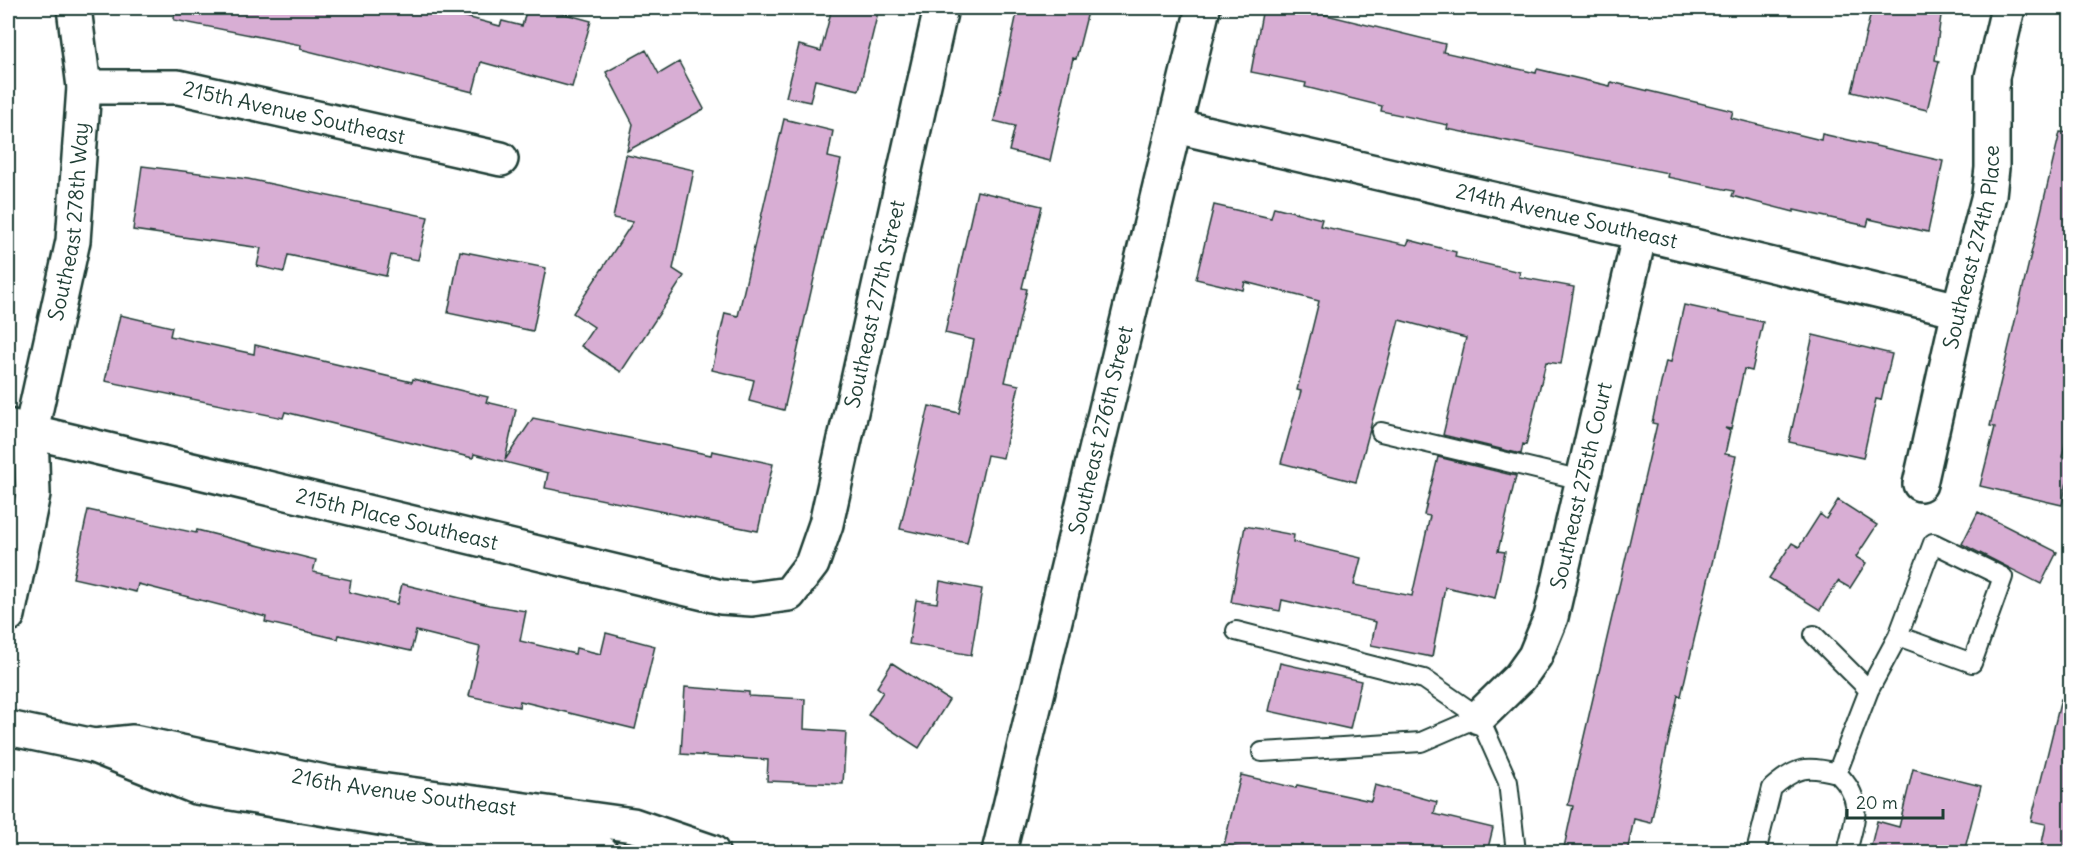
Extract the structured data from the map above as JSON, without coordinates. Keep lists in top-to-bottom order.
{
  "streets": {
    "street": [
      "215th Avenue Southeast",
      "214th Avenue Southeast",
      "Southeast 278th Way",
      "Southeast 274th Place",
      "Southeast 277th Street",
      "Southeast 276th Street",
      "Southeast 275th Court",
      "215th Place Southeast",
      "216th Avenue Southeast"
    ]
  },
  "crossings": [
    ["215th Avenue Southeast", "Southeast 278th Way"],
    ["214th Avenue Southeast", "Southeast 274th Place"],
    ["214th Avenue Southeast", "Southeast 276th Street"],
    ["214th Avenue Southeast", "Southeast 275th Court"],
    ["Southeast 278th Way", "215th Place Southeast"],
    ["Southeast 277th Street", "215th Place Southeast"]
  ],
  "scale_bar": "20 m"
}
